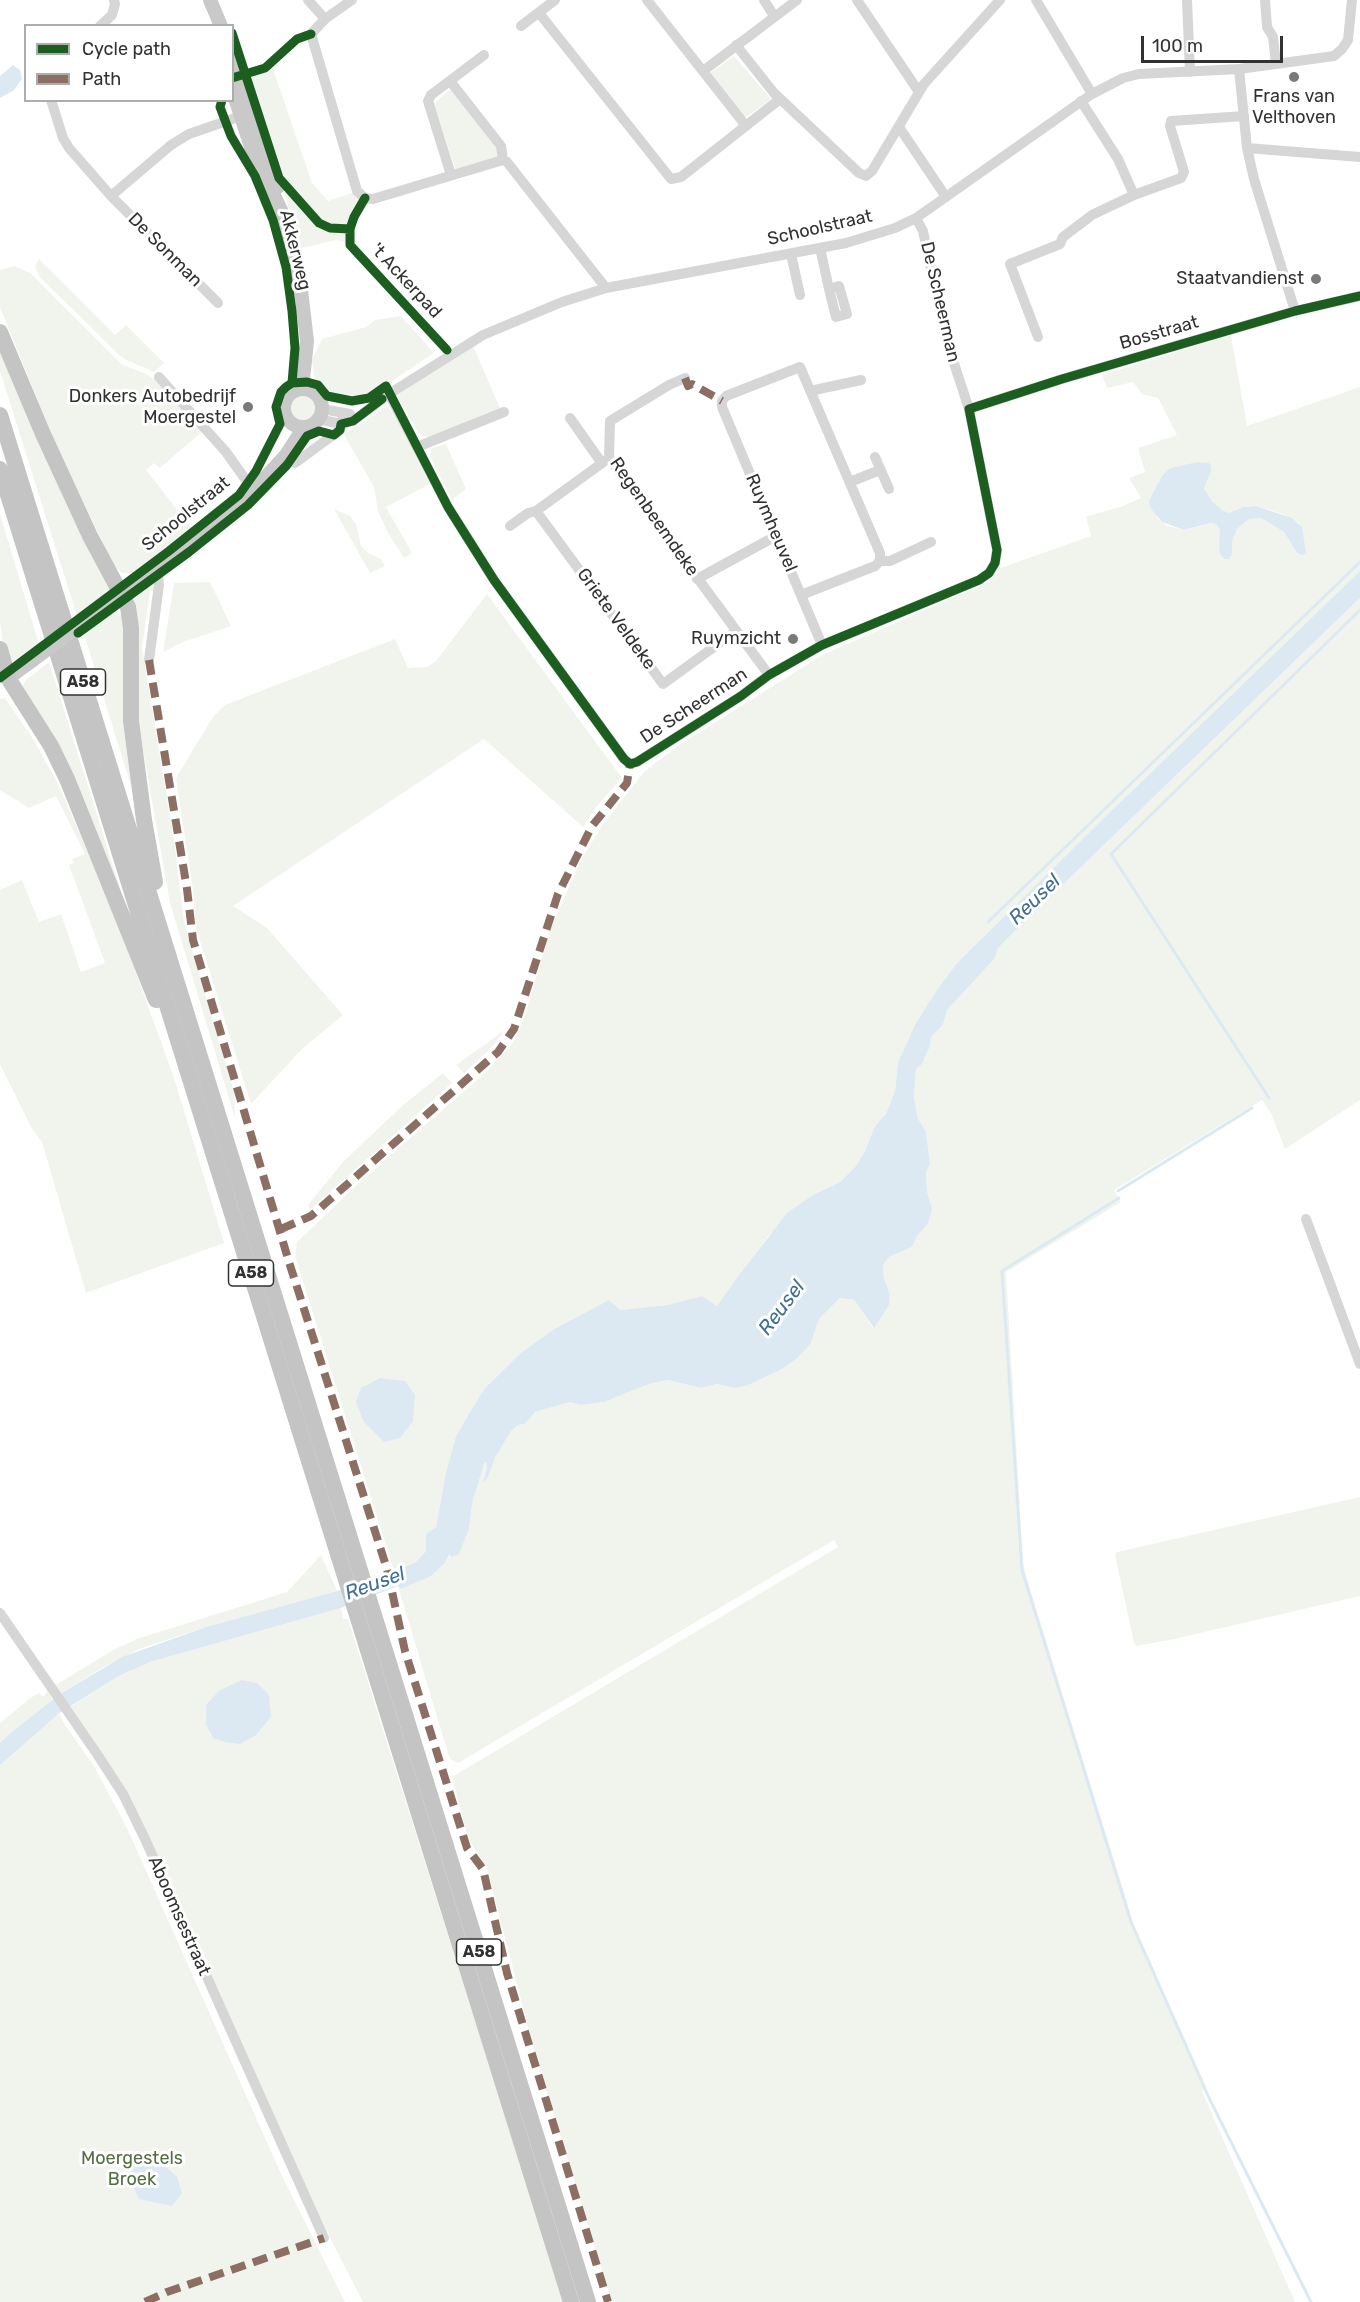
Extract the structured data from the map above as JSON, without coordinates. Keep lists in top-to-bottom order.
{
  "streets": {
    "highway": ["A58"],
    "main road": ["Schoolstraat", "Akkerweg"],
    "street": [
      "De Sonman",
      "De Scheerman",
      "Bosstraat",
      "Regenbeemdeke",
      "Ruymheuvel",
      "Griete Veldeke",
      "Aboomsestraat"
    ],
    "cycle path": ["'t Ackerpad"]
  },
  "crossings": [
    ["Schoolstraat", "Akkerweg"],
    ["Schoolstraat", "De Scheerman"],
    ["Schoolstraat", "A58"],
    ["De Scheerman", "Bosstraat"],
    ["De Scheerman", "Regenbeemdeke"],
    ["De Scheerman", "Ruymheuvel"],
    ["Regenbeemdeke", "Griete Veldeke"]
  ],
  "water": ["Reusel"],
  "parks": ["Moergestels Broek"],
  "places": [
    "Frans van Velthoven",
    "Staatvandienst",
    "Donkers Autobedrijf Moergestel",
    "Ruymzicht"
  ],
  "legend": ["Cycle path", "Path"],
  "scale_bar": "100 m"
}
